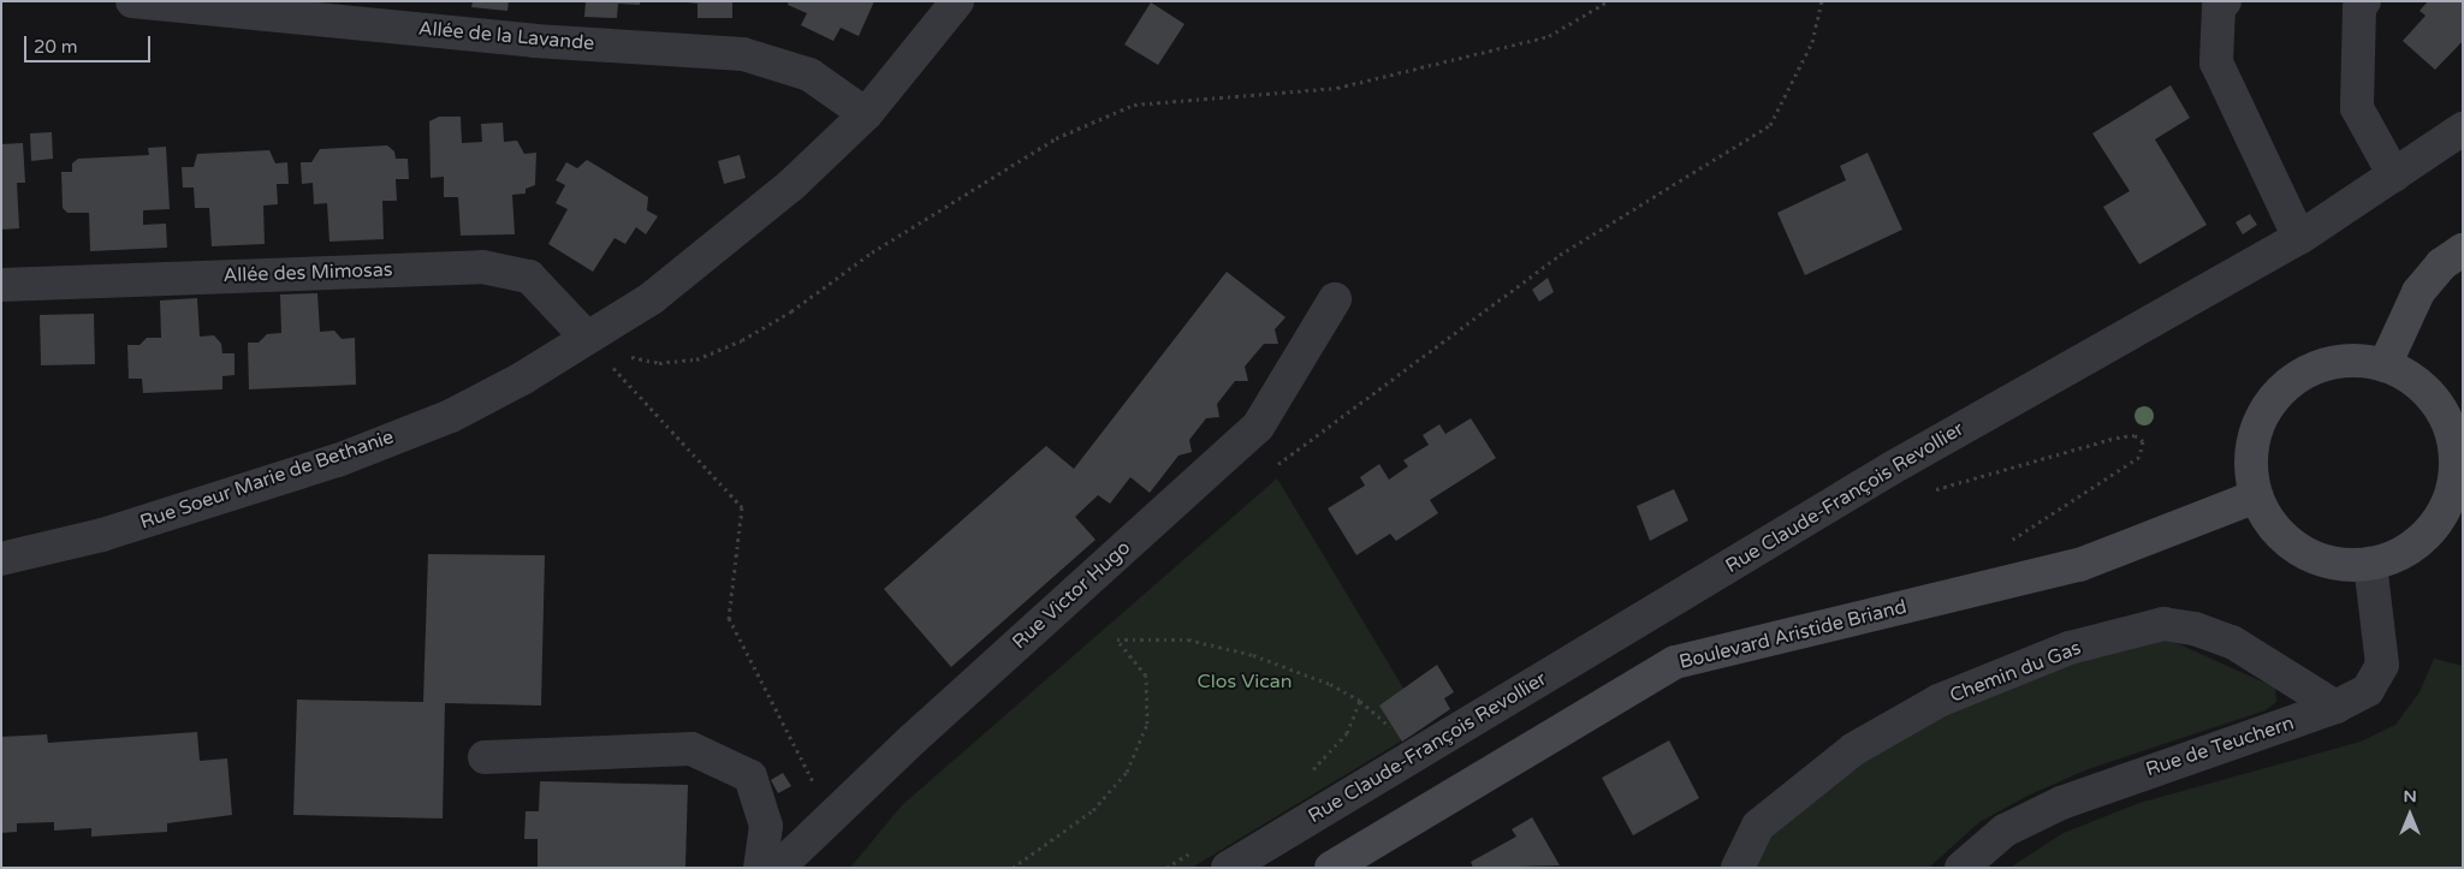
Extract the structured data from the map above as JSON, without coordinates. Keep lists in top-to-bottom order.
{
  "streets": {
    "main road": ["Boulevard Aristide Briand"],
    "street": [
      "Allée de la Lavande",
      "Allée des Mimosas",
      "Rue Soeur Marie de Bethanie",
      "Rue Claude-François Revollier",
      "Rue Victor Hugo",
      "Chemin du Gas",
      "Rue de Teuchern"
    ]
  },
  "crossings": [
    ["Allée de la Lavande", "Rue Soeur Marie de Bethanie"],
    ["Allée des Mimosas", "Rue Soeur Marie de Bethanie"],
    ["Boulevard Aristide Briand", "Rue de Teuchern"],
    ["Chemin du Gas", "Rue de Teuchern"]
  ],
  "parks": ["Clos Vican"],
  "scale_bar": "20 m",
  "north": "top"
}
